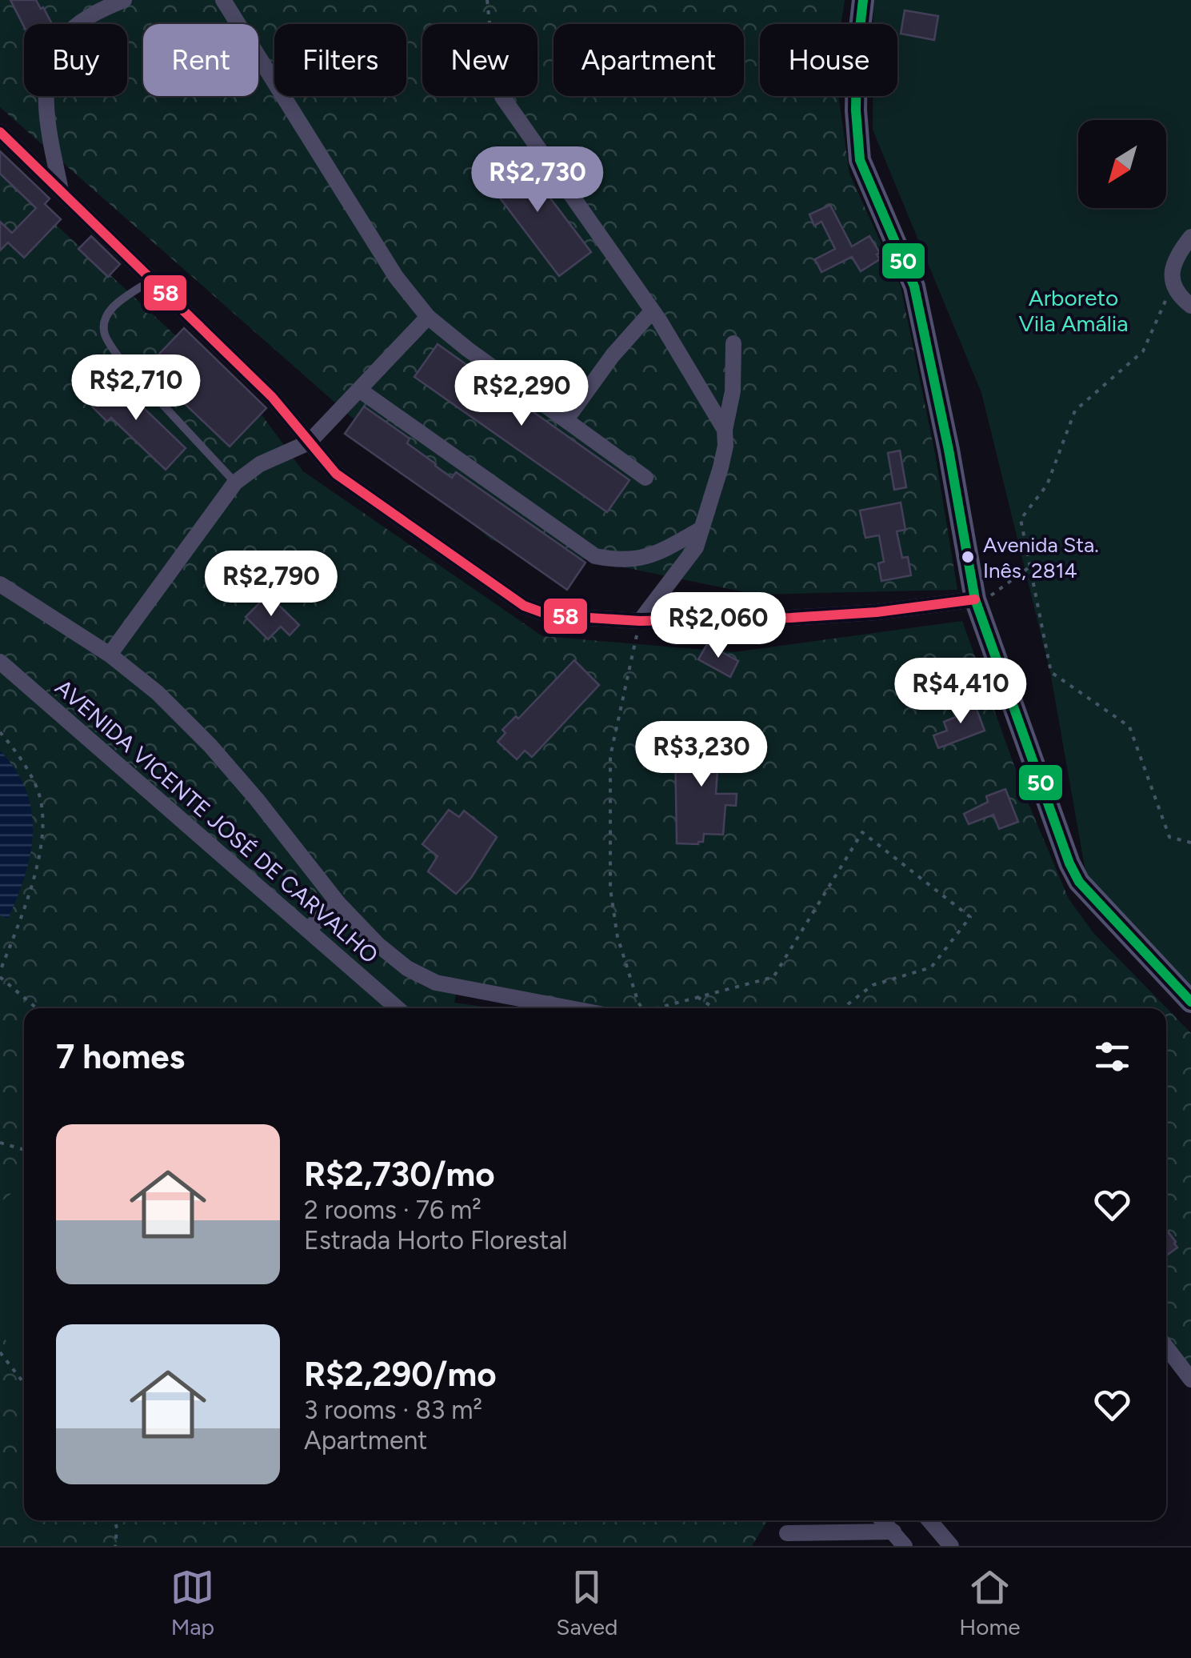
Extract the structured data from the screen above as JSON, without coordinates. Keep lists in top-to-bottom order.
{
  "streets": {
    "street": ["AVENIDA VICENTE JOSÉ DE CARVALHO"]
  },
  "parks": ["Arboreto Vila Amália"],
  "places": ["Avenida Sta. Inês, 2814"],
  "lines": ["transit line 50", "transit line 58"],
  "north": "bottom left",
  "page": {
    "chip": [
      "Buy",
      "Rent",
      "Filters",
      "New",
      "Apartment",
      "House"
    ],
    "price": [
      "R$2,730",
      "R$2,710",
      "R$2,290",
      "R$2,790",
      "R$2,060",
      "R$4,410",
      "R$3,230"
    ],
    "heading": "7 homes",
    "list": [
      {
        "name": "R$2,730/mo",
        "note": "2 rooms · 76 m² · Estrada Horto Florestal"
      },
      {
        "name": "R$2,290/mo",
        "note": "3 rooms · 83 m² · Apartment"
      }
    ],
    "tabs": ["Map", "Saved", "Home"]
  }
}
